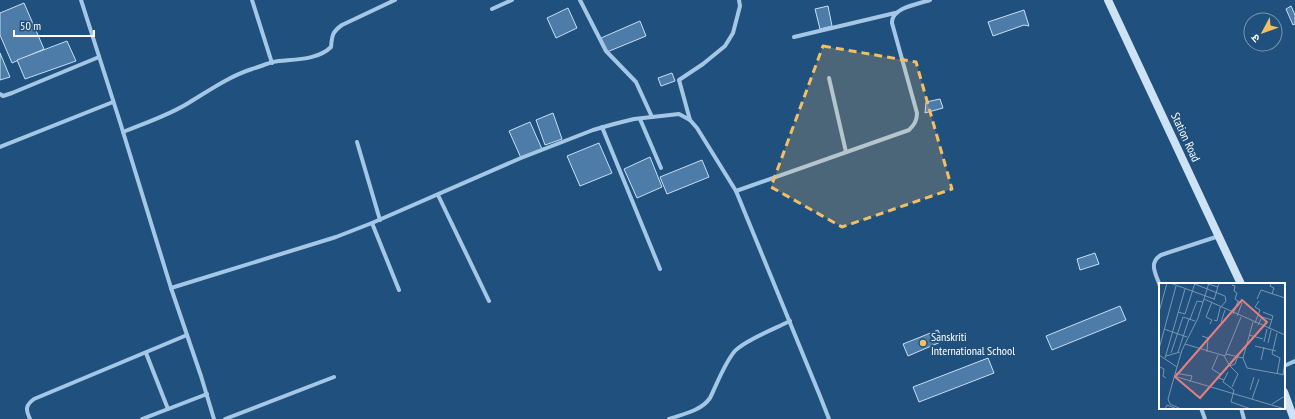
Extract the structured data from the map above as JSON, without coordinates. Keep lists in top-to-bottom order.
{
  "streets": {
    "street": ["Station Road"]
  },
  "places": ["Sanskriti International School"],
  "scale_bar": "50 m",
  "north": "bottom left"
}
